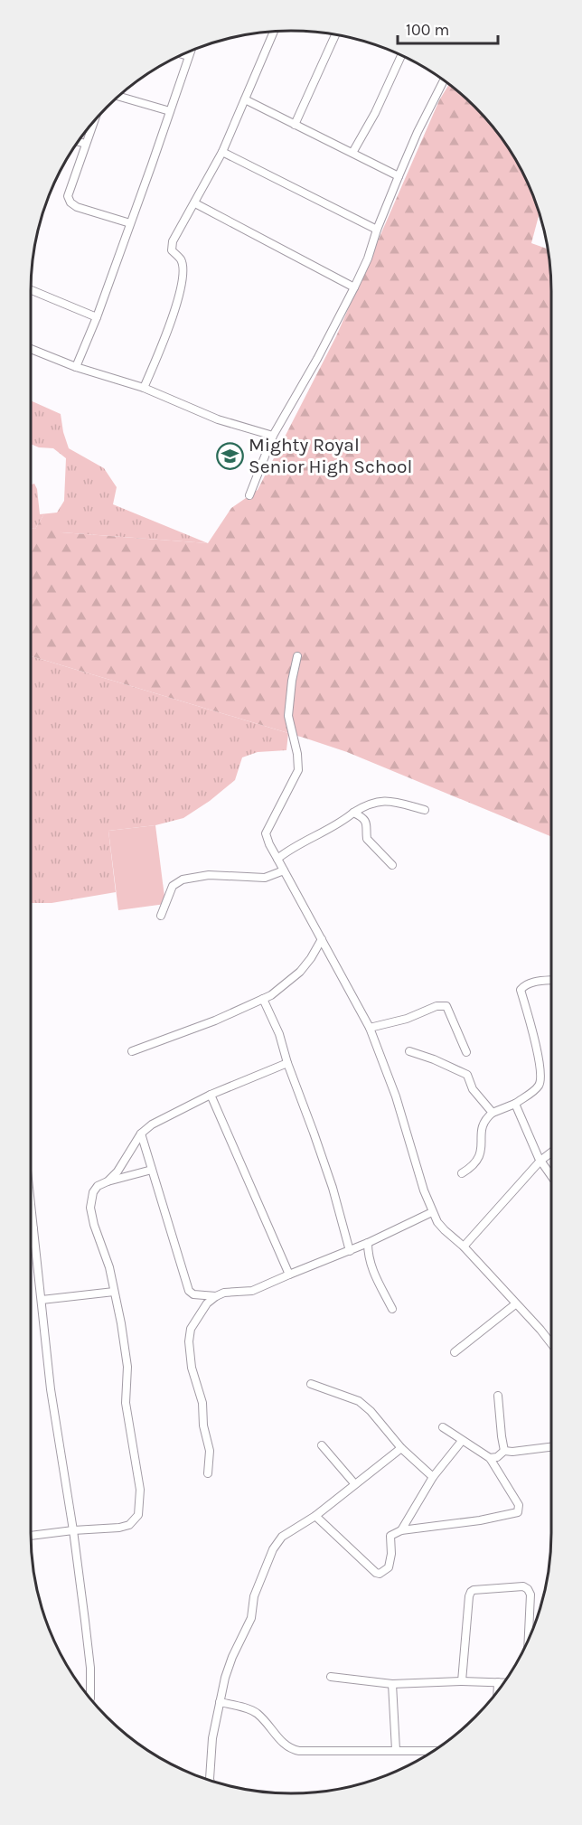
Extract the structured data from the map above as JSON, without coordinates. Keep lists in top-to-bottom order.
{
  "places": {
    "school or university": ["Mighty Royal Senior High School"]
  },
  "scale_bar": "100 m"
}
